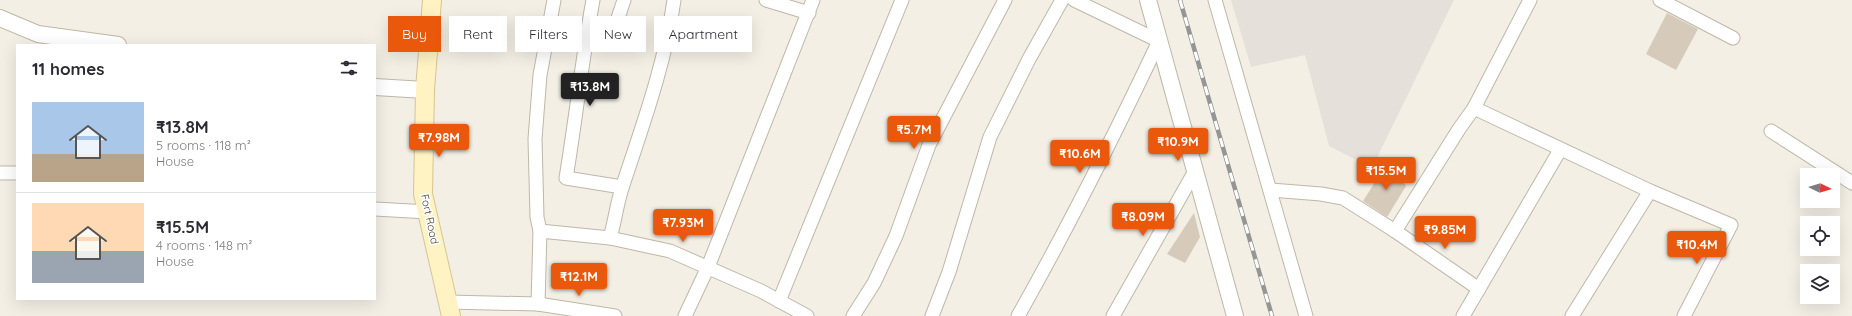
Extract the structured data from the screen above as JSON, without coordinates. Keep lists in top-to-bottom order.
{
  "streets": {
    "main road": ["Fort Road"]
  },
  "north": "right",
  "page": {
    "chip": [
      "Buy",
      "Rent",
      "Filters",
      "New",
      "Apartment"
    ],
    "heading": "11 homes",
    "price": [
      "₹13.8M",
      "₹5.7M",
      "₹7.98M",
      "₹10.9M",
      "₹10.6M",
      "₹15.5M",
      "₹8.09M",
      "₹7.93M",
      "₹9.85M",
      "₹10.4M",
      "₹12.1M"
    ],
    "list": [
      {
        "name": "₹13.8M",
        "note": "5 rooms · 118 m² · House"
      },
      {
        "name": "₹15.5M",
        "note": "4 rooms · 148 m² · House"
      }
    ]
  }
}
